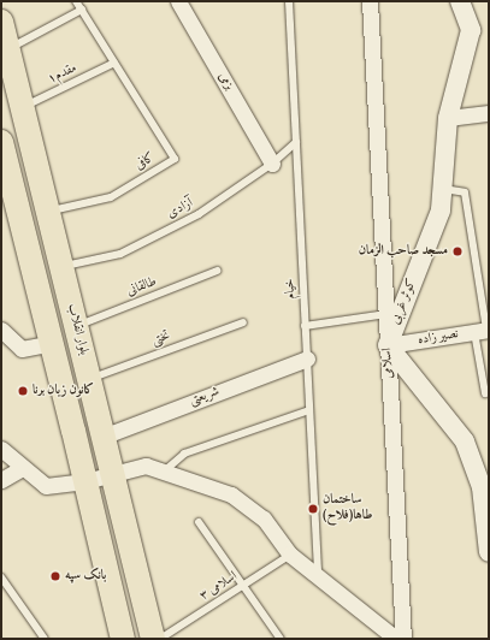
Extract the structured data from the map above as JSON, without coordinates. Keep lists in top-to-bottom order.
{
  "streets": {
    "main road": ["بلوار انقلاب"],
    "street": [
      "بزمی",
      "کوثر غربی",
      "نصیر زاده",
      "اسلامی",
      "شریعتی"
    ],
    "lane": [
      "مقدم۱",
      "کافی",
      "آزادی",
      "طالقانی",
      "خیام",
      "تختی",
      "اسلامی ۳"
    ]
  },
  "crossings": [
    ["مقدم۱", "کافی"],
    ["مقدم۱", "بلوار انقلاب"],
    ["بزمی", "آزادی"],
    ["کافی", "بلوار انقلاب"],
    ["آزادی", "خیام"],
    ["آزادی", "بلوار انقلاب"],
    ["طالقانی", "بلوار انقلاب"],
    ["خیام", "شریعتی"],
    ["کوثر غربی", "نصیر زاده"],
    ["کوثر غربی", "اسلامی"],
    ["بلوار انقلاب", "تختی"],
    ["بلوار انقلاب", "شریعتی"],
    ["نصیر زاده", "اسلامی"]
  ],
  "places": [
    "مسجد صاحب الزمان",
    "کانون زبان برنا",
    "ساختمان طاها(فلاح)",
    "بانک سپه"
  ]
}
